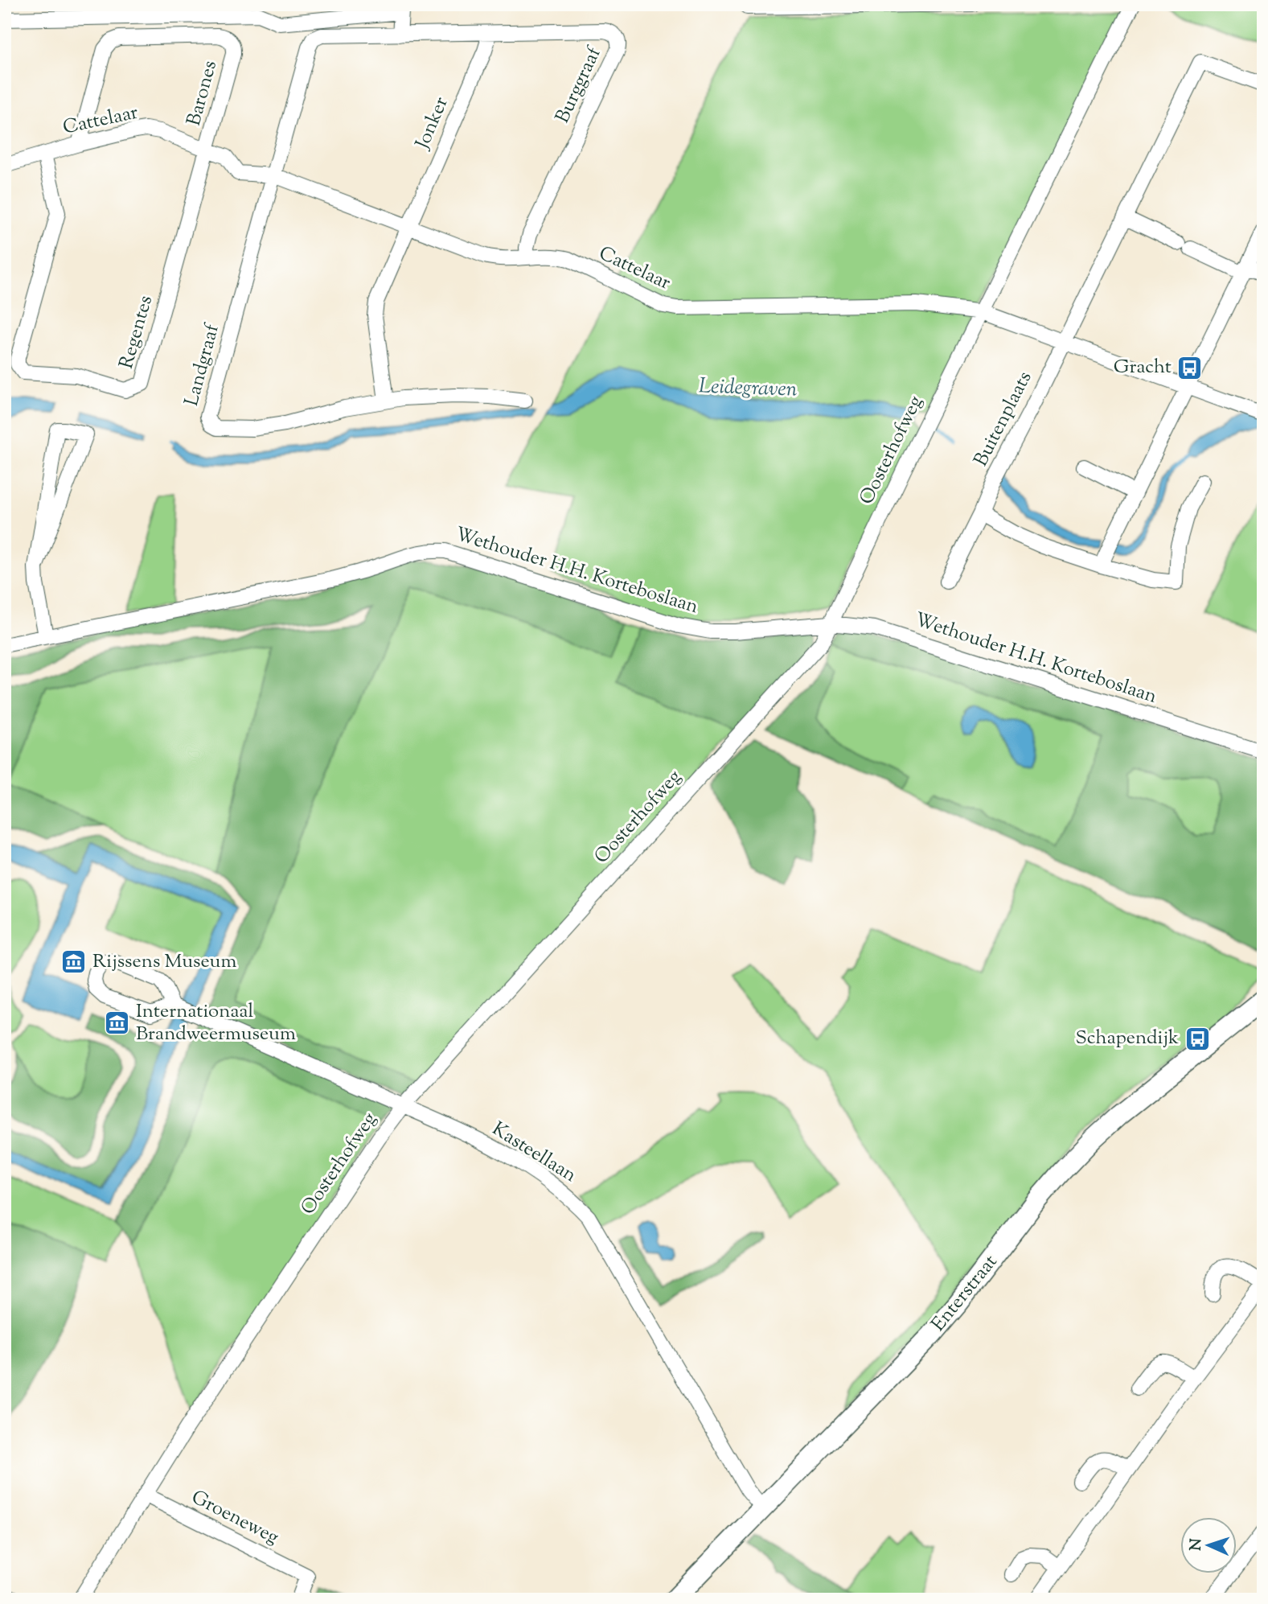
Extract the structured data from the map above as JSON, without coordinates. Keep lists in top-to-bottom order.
{
  "streets": {
    "main road": ["Enterstraat"],
    "street": [
      "Burggraaf",
      "Barones",
      "Cattelaar",
      "Jonker",
      "Regentes",
      "Landgraaf",
      "Buitenplaats",
      "Oosterhofweg",
      "Wethouder H.H. Korteboslaan",
      "Kasteellaan",
      "Groeneweg"
    ]
  },
  "crossings": [
    ["Burggraaf", "Cattelaar"],
    ["Burggraaf", "Jonker"],
    ["Burggraaf", "Landgraaf"],
    ["Barones", "Cattelaar"],
    ["Barones", "Regentes"],
    ["Cattelaar", "Jonker"],
    ["Cattelaar", "Regentes"],
    ["Cattelaar", "Landgraaf"],
    ["Cattelaar", "Buitenplaats"],
    ["Cattelaar", "Oosterhofweg"],
    ["Oosterhofweg", "Wethouder H.H. Korteboslaan"],
    ["Oosterhofweg", "Kasteellaan"],
    ["Oosterhofweg", "Groeneweg"],
    ["Kasteellaan", "Enterstraat"]
  ],
  "water": ["Leidegraven"],
  "places": {
    "bus stop": ["Gracht", "Schapendijk"],
    "museum": ["Rijssens Museum", "Internationaal Brandweermuseum"]
  },
  "north": "left"
}
